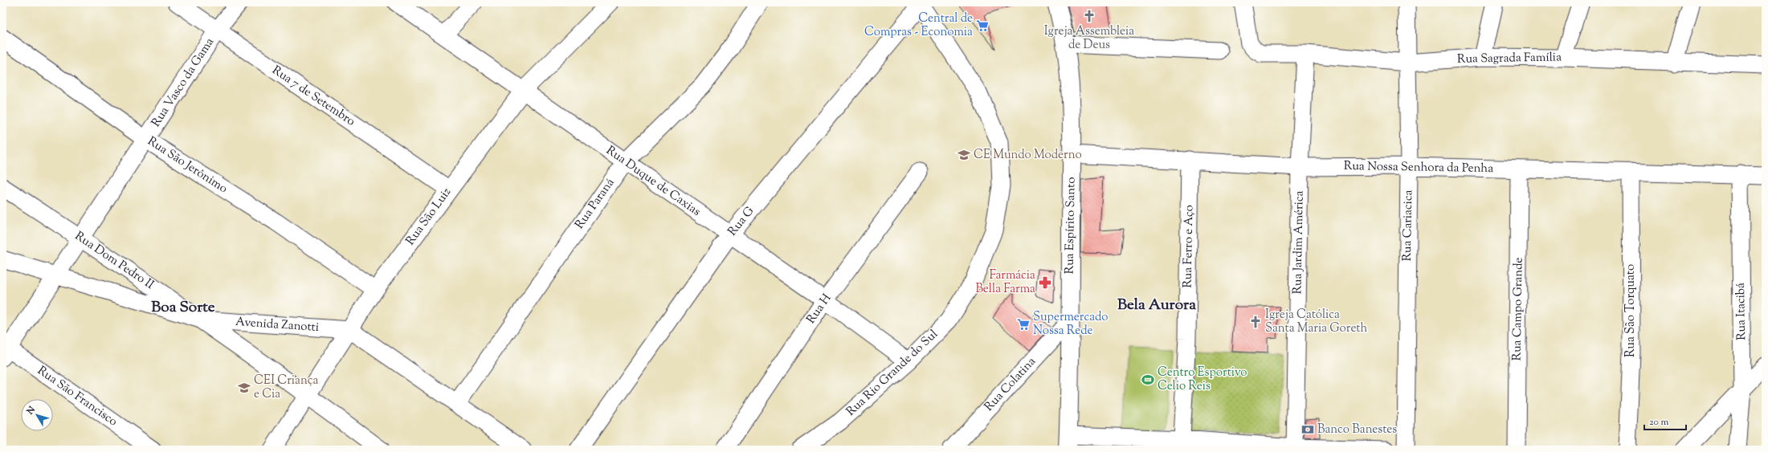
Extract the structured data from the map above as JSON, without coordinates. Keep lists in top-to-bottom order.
{
  "streets": {
    "street": [
      "Rua Sagrada Família",
      "Rua Vasco da Gama",
      "Rua 7 de Setembro",
      "Rua São Jerônimo",
      "Rua Nossa Senhora da Penha",
      "Rua Duque de Caxias",
      "Rua Paraná",
      "Rua São Luiz",
      "Rua G",
      "Rua Espírito Santo",
      "Rua Cariacica",
      "Rua Jardim América",
      "Rua Ferro e Aço",
      "Rua Dom Pedro II",
      "Rua H",
      "Rua Campo Grande",
      "Rua São Torquato",
      "Rua Itacibá",
      "Avenida Zanotti",
      "Rua Rio Grande do Sul",
      "Rua Colatina",
      "Rua São Francisco"
    ]
  },
  "crossings": [
    ["Rua Sagrada Família", "Rua Cariacica"],
    ["Rua Sagrada Família", "Rua Jardim América"],
    ["Rua Vasco da Gama", "Rua 7 de Setembro"],
    ["Rua Vasco da Gama", "Rua São Jerônimo"],
    ["Rua Vasco da Gama", "Rua Dom Pedro II"],
    ["Rua Vasco da Gama", "Avenida Zanotti"],
    ["Rua Vasco da Gama", "Rua São Francisco"],
    ["Rua 7 de Setembro", "Rua São Luiz"],
    ["Rua São Jerônimo", "Rua São Luiz"],
    ["Rua Nossa Senhora da Penha", "Rua Espírito Santo"],
    ["Rua Nossa Senhora da Penha", "Rua Cariacica"],
    ["Rua Nossa Senhora da Penha", "Rua Jardim América"],
    ["Rua Nossa Senhora da Penha", "Rua Ferro e Aço"],
    ["Rua Nossa Senhora da Penha", "Rua Campo Grande"],
    ["Rua Nossa Senhora da Penha", "Rua São Torquato"],
    ["Rua Nossa Senhora da Penha", "Rua Itacibá"],
    ["Rua Duque de Caxias", "Rua Paraná"],
    ["Rua Duque de Caxias", "Rua São Luiz"],
    ["Rua Duque de Caxias", "Rua G"],
    ["Rua Duque de Caxias", "Rua H"],
    ["Rua Duque de Caxias", "Rua Rio Grande do Sul"],
    ["Rua São Luiz", "Rua Dom Pedro II"],
    ["Rua São Luiz", "Avenida Zanotti"],
    ["Rua G", "Rua Rio Grande do Sul"],
    ["Rua Espírito Santo", "Rua Colatina"],
    ["Rua Dom Pedro II", "Avenida Zanotti"]
  ],
  "districts": ["Bela Aurora", "Boa Sorte"],
  "places": {
    "church": ["Igreja Assembleia de Deus", "Igreja Católica Santa Maria Goreth"],
    "supermarket": ["Central de Compras - Economia", "Supermercado Nossa Rede"],
    "school or university": ["CE Mundo Moderno", "CEI Criança e Cia"],
    "pharmacy": ["Farmácia Bella Farma"],
    "sports": ["Centro Esportivo Celio Reis"],
    "bank": ["Banco Banestes"]
  },
  "scale_bar": "20 m",
  "north": "top left"
}
